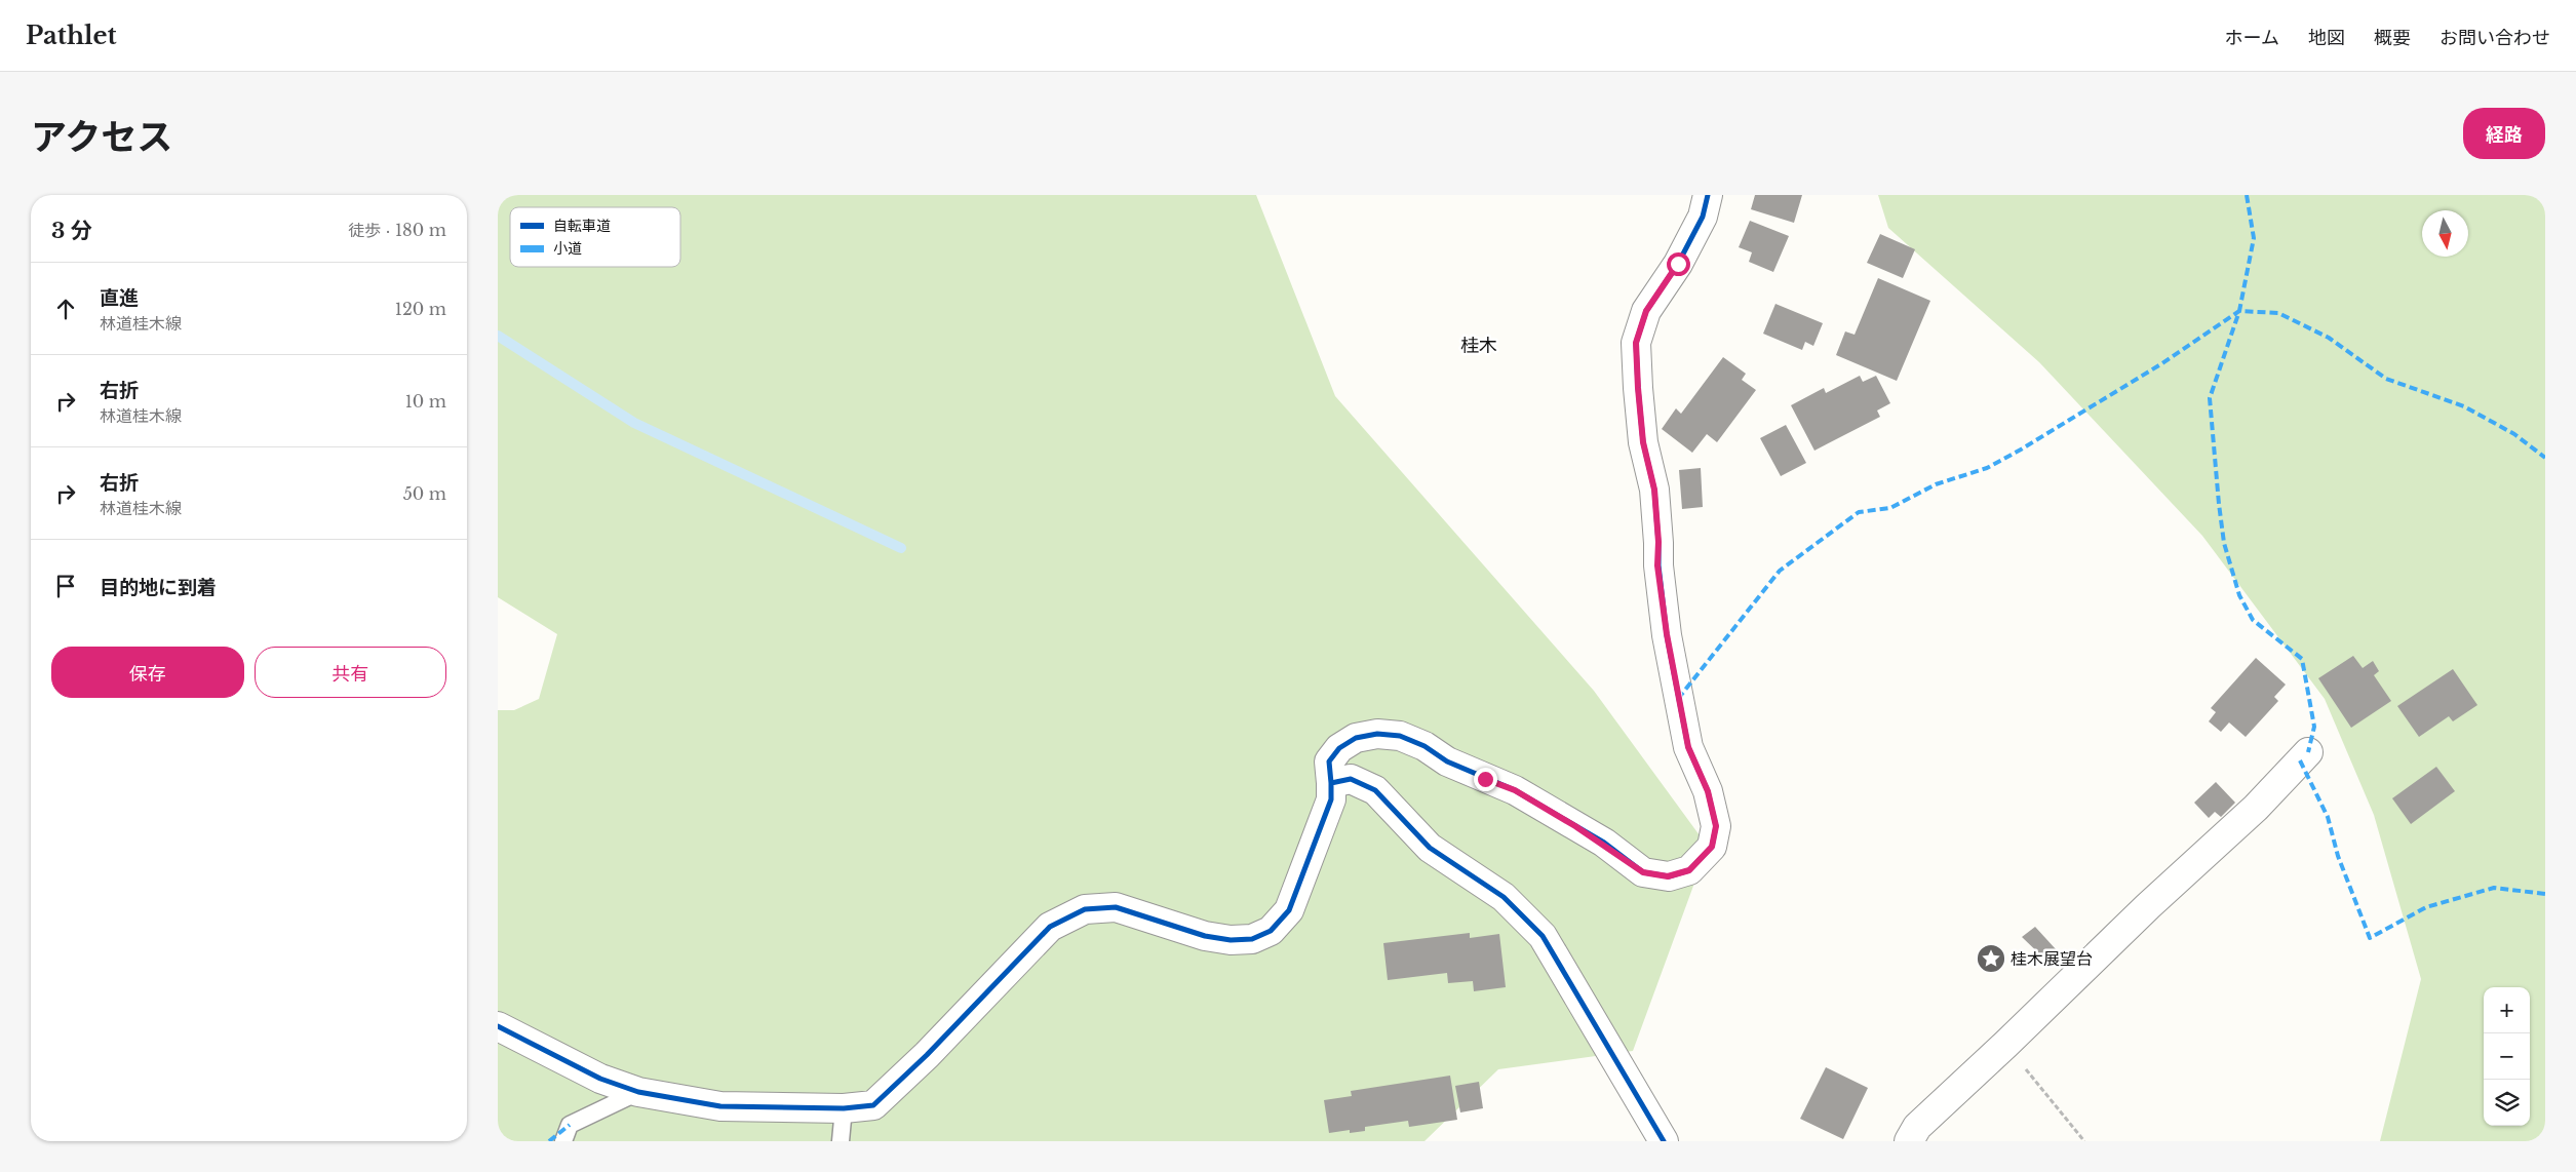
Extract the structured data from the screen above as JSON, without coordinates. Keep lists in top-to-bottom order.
{
  "districts": ["桂木"],
  "places": {
    "place": ["桂木展望台"]
  },
  "legend": ["自転車道", "小道"],
  "north": "bottom",
  "page": {
    "header": "Pathlet",
    "nav": [
      "ホーム",
      "地図",
      "概要",
      "お問い合わせ"
    ],
    "title": "アクセス",
    "buttons": [
      "経路",
      ["保存", "共有"]
    ],
    "heading": ["3 分", "徒歩 · 180 m"],
    "list": [
      ["直進", "林道桂木線", "120 m"],
      ["右折", "林道桂木線", "10 m"],
      ["右折", "林道桂木線", "50 m"],
      "目的地に到着"
    ],
    "map_buttons": ["+", "−"]
  }
}
